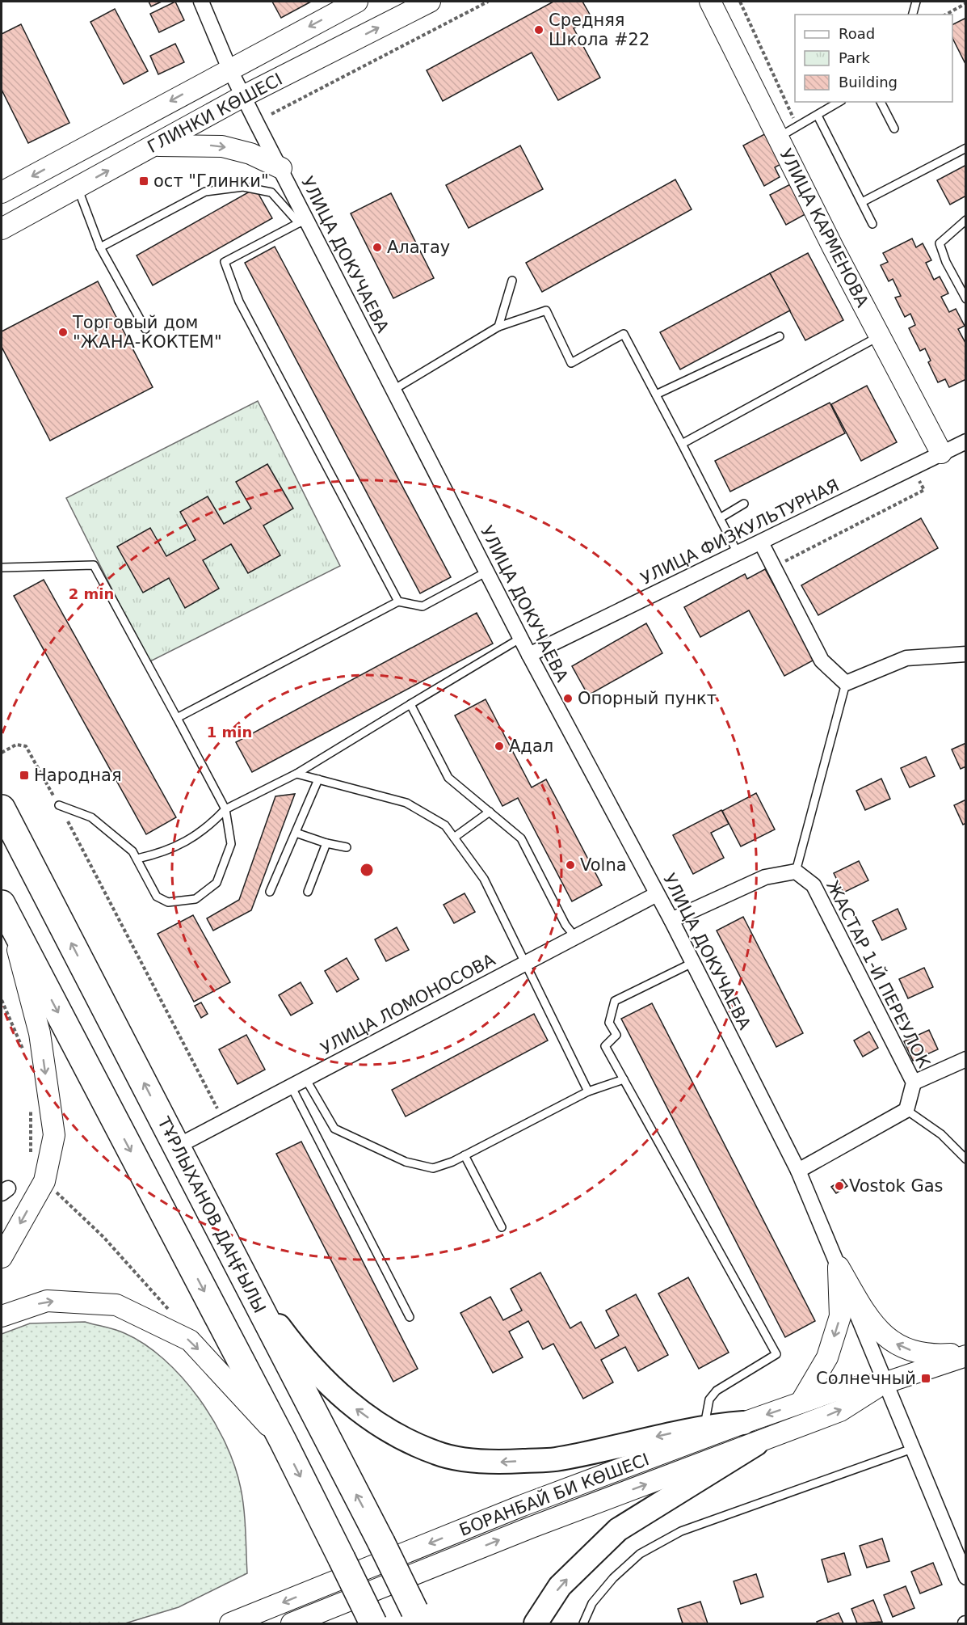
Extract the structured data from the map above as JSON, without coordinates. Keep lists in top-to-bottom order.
{
  "streets": {
    "highway": ["ТҰРЛЫХАНОВ ДАҢҒЫЛЫ"],
    "main road": ["ГЛИНКИ КӨШЕСІ", "УЛИЦА КАРМЕНОВА", "БОРАНБАЙ БИ КӨШЕСІ"],
    "street": [
      "УЛИЦА ДОКУЧАЕВА",
      "УЛИЦА ФИЗКУЛЬТУРНАЯ",
      "ЖАСТАР 1-Й ПЕРЕУЛОК",
      "УЛИЦА ЛОМОНОСОВА"
    ]
  },
  "crossings": [
    ["ГЛИНКИ КӨШЕСІ", "УЛИЦА ДОКУЧАЕВА"],
    ["УЛИЦА КАРМЕНОВА", "УЛИЦА ФИЗКУЛЬТУРНАЯ"],
    ["УЛИЦА ДОКУЧАЕВА", "УЛИЦА ФИЗКУЛЬТУРНАЯ"],
    ["УЛИЦА ДОКУЧАЕВА", "УЛИЦА ЛОМОНОСОВА"],
    ["УЛИЦА ДОКУЧАЕВА", "БОРАНБАЙ БИ КӨШЕСІ"],
    ["УЛИЦА ЛОМОНОСОВА", "ТҰРЛЫХАНОВ ДАҢҒЫЛЫ"]
  ],
  "places": {
    "other": [
      "Средняя Школа #22",
      "Алатау",
      "Торговый дом \"ЖАНА-КОКТЕМ\"",
      "Опорный пункт",
      "Адал",
      "Volna",
      "Vostok Gas"
    ],
    "transit": ["ост \"Глинки\"", "Народная", "Солнечный"]
  },
  "legend": ["Road", "Park", "Building"],
  "rings": ["2 min", "1 min"]
}
